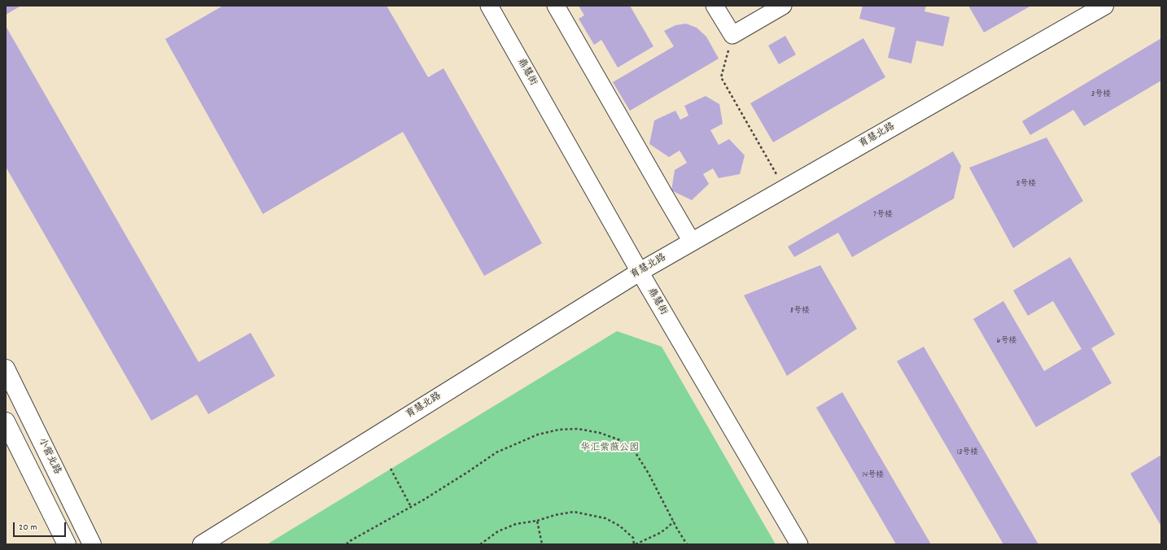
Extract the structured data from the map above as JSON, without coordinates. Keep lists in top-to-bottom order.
{
  "streets": {
    "street": ["鼎慧街", "育慧北路", "小营北路"]
  },
  "crossings": [
    ["鼎慧街", "育慧北路"]
  ],
  "parks": ["华汇紫薇公园"],
  "house_numbers": [
    "3号楼",
    "5号楼",
    "7号楼",
    "8号楼",
    "6号楼",
    "13号楼",
    "14号楼"
  ],
  "scale_bar": "20 m"
}
